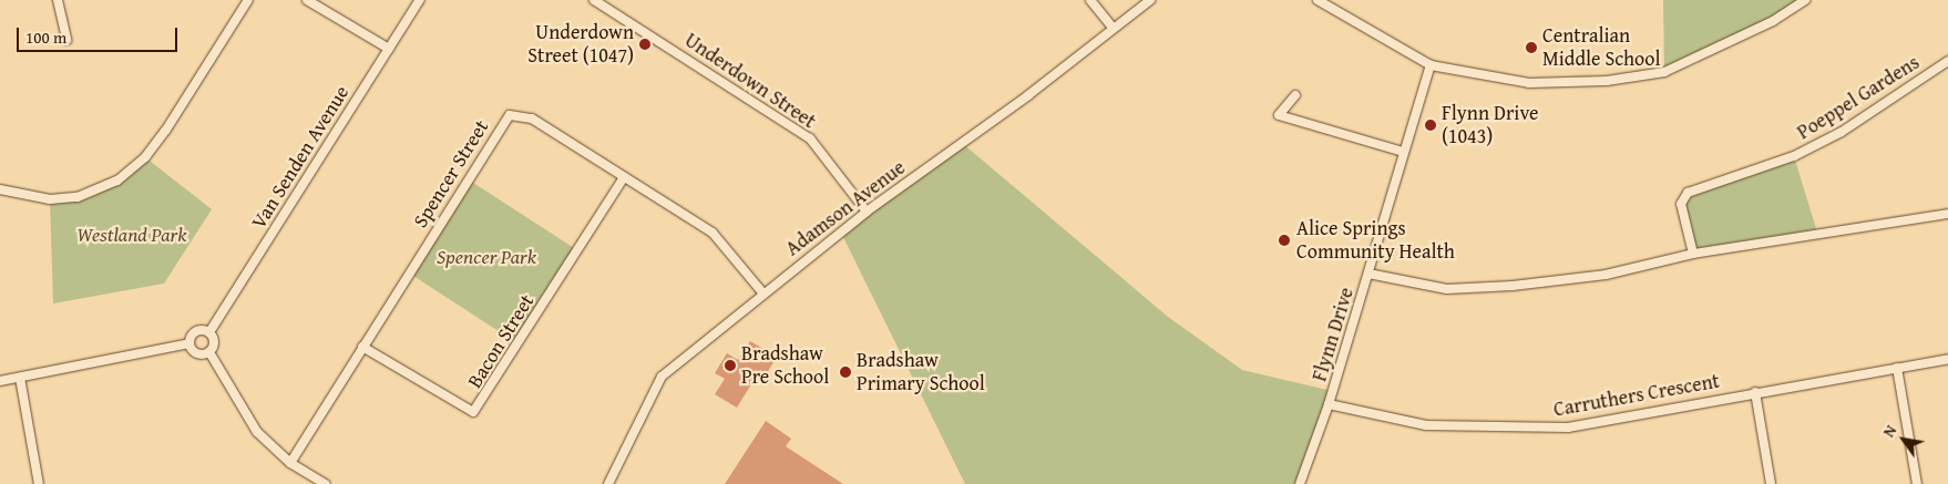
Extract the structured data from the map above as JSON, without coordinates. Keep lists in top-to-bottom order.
{
  "streets": {
    "street": [
      "Underdown Street",
      "Poeppel Gardens",
      "Van Senden Avenue",
      "Spencer Street",
      "Adamson Avenue",
      "Flynn Drive",
      "Bacon Street",
      "Carruthers Crescent"
    ]
  },
  "crossings": [
    ["Underdown Street", "Adamson Avenue"],
    ["Spencer Street", "Adamson Avenue"],
    ["Spencer Street", "Bacon Street"],
    ["Flynn Drive", "Carruthers Crescent"]
  ],
  "parks": ["Westland Park", "Spencer Park"],
  "places": [
    "Underdown Street (1047)",
    "Centralian Middle School",
    "Flynn Drive (1043)",
    "Alice Springs Community Health",
    "Bradshaw Pre School",
    "Bradshaw Primary School"
  ],
  "scale_bar": "100 m",
  "north": "top left"
}
